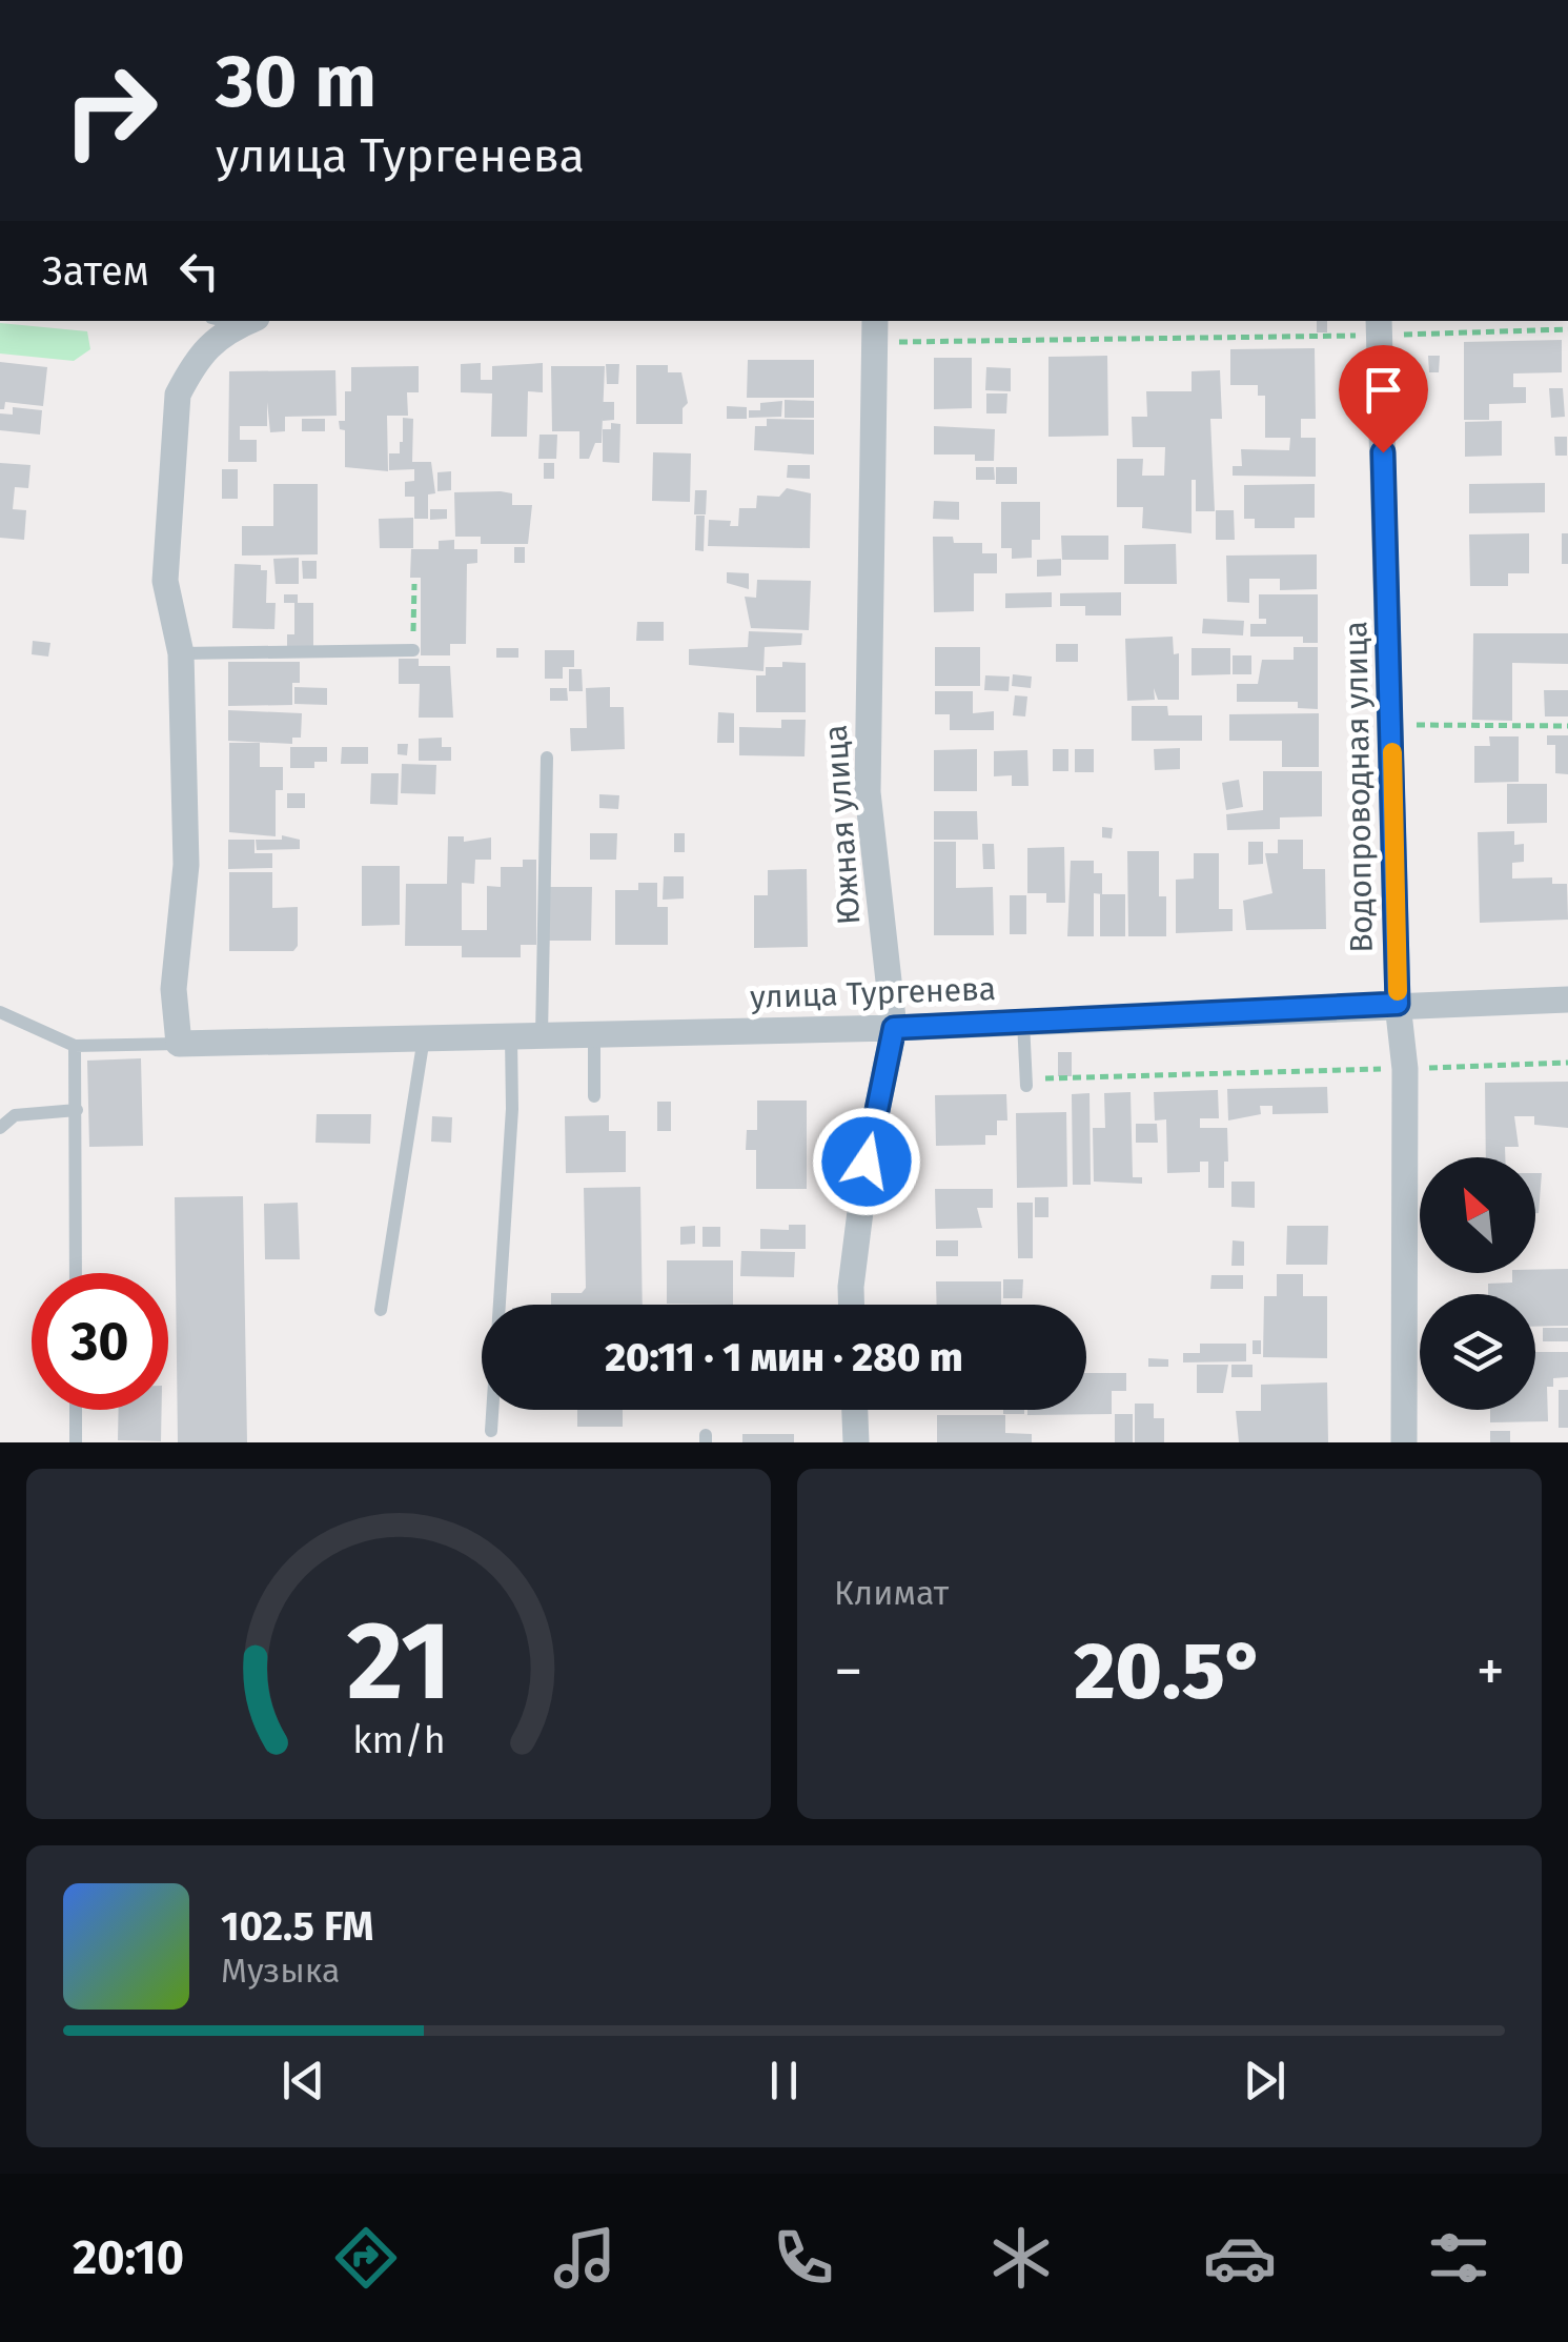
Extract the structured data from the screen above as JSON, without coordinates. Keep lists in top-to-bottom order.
{
  "streets": {
    "street": ["Водопроводная улица", "Южная улица", "улица Тургенева"]
  },
  "crossings": [
    ["Водопроводная улица", "улица Тургенева"],
    ["Южная улица", "улица Тургенева"]
  ],
  "north": "top left",
  "page": {
    "turn": ["30 m", "улица Тургенева"],
    "then": "Затем",
    "limit": "30",
    "trip": "20:11 · 1 мин · 280 m",
    "tile": "Климат",
    "heat": ["−", "20.5°", "+"],
    "song": ["102.5 FM", "Музыка"],
    "tabs": "20:10",
    "gauge": ["21", "km/h"]
  }
}
